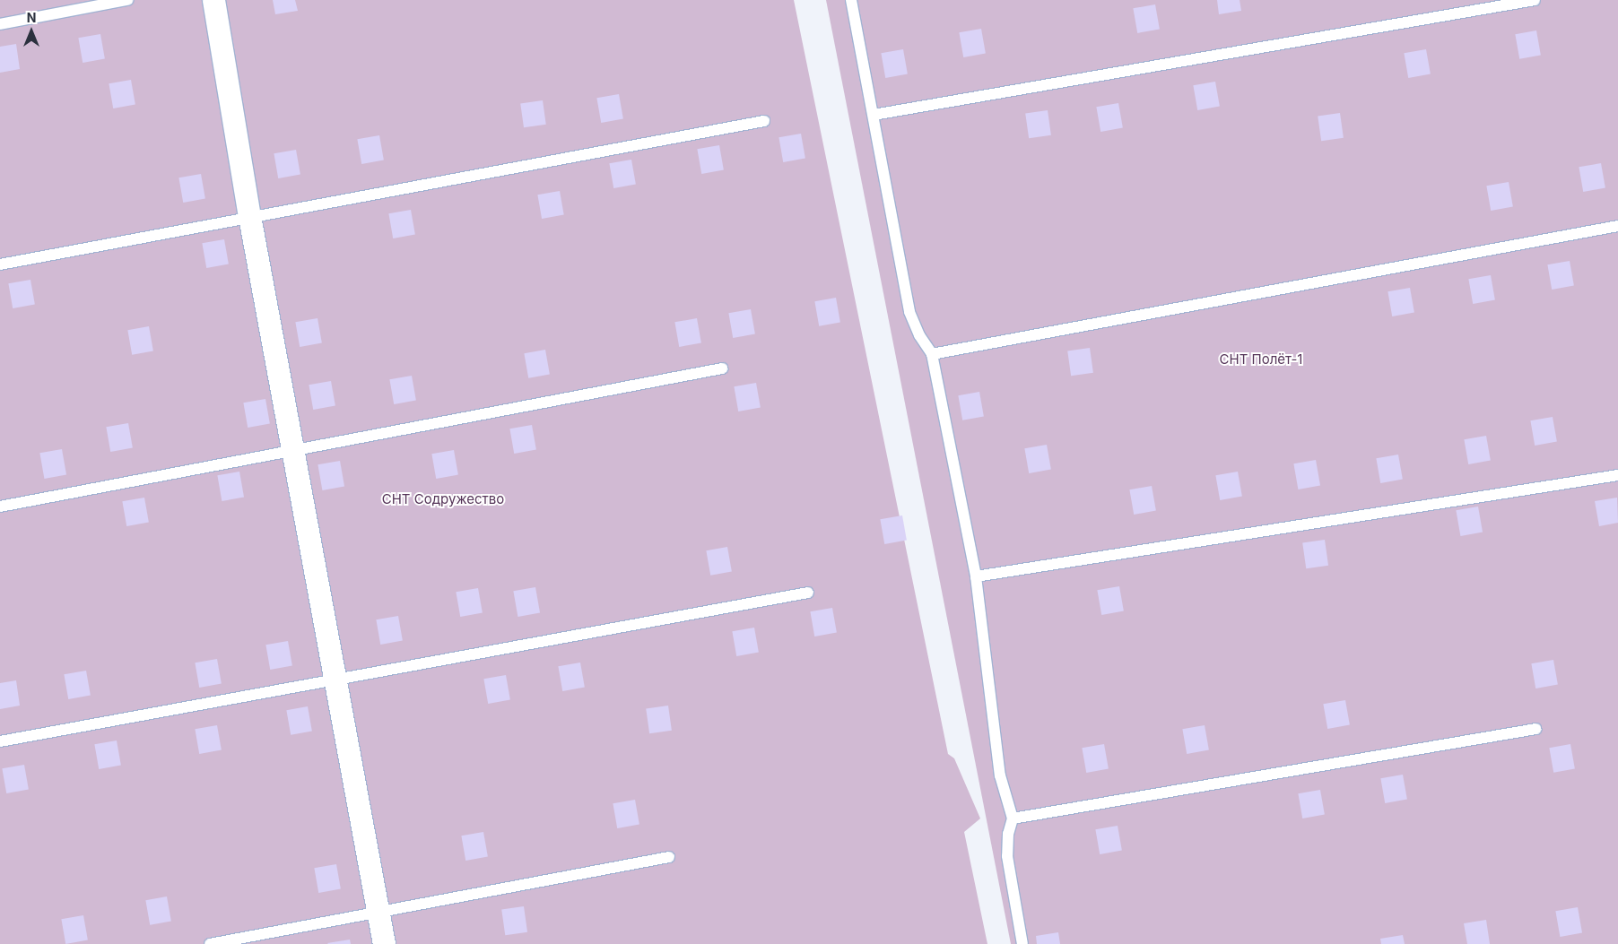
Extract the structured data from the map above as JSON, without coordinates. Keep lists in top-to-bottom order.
{
  "parks": ["СНТ Полёт-1", "СНТ Содружество"],
  "north": "top"
}
